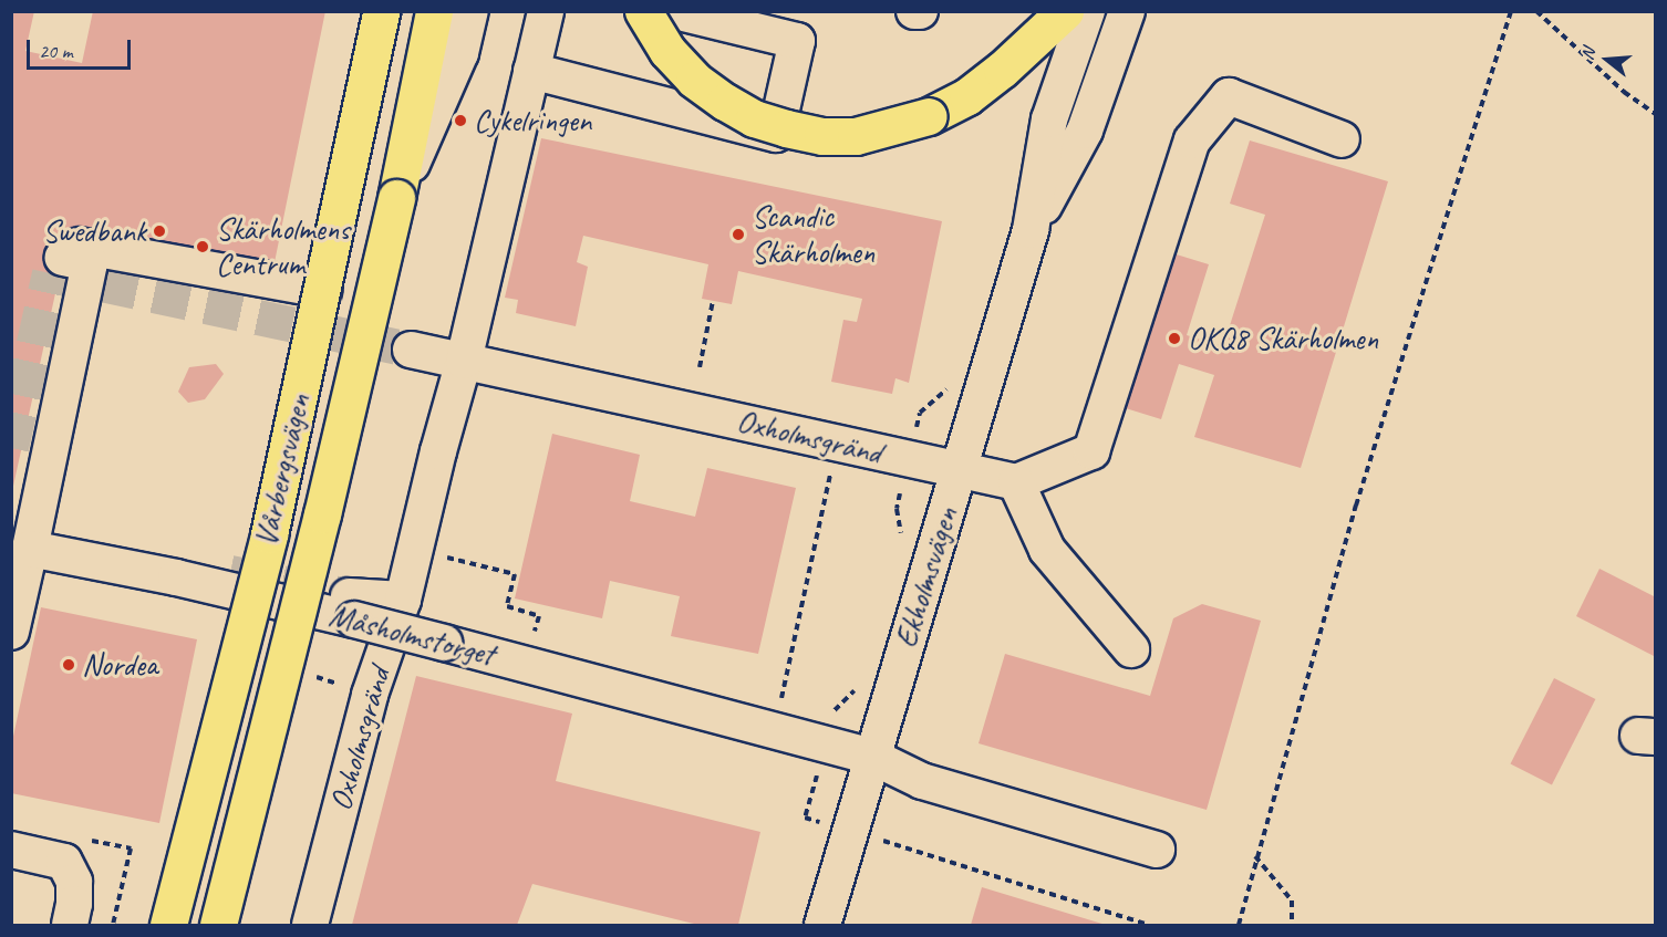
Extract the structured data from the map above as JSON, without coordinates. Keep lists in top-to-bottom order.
{
  "streets": {
    "main road": ["Vårbergsvägen"],
    "street": ["Oxholmsgränd", "Ekholmsvägen", "Måsholmstorget"]
  },
  "crossings": [
    ["Oxholmsgränd", "Ekholmsvägen"],
    ["Ekholmsvägen", "Måsholmstorget"]
  ],
  "places": [
    "Cykelringen",
    "Swedbank",
    "Scandic Skärholmen",
    "Skärholmens Centrum",
    "OKQ8 Skärholmen",
    "Nordea"
  ],
  "scale_bar": "20 m",
  "north": "left"
}
